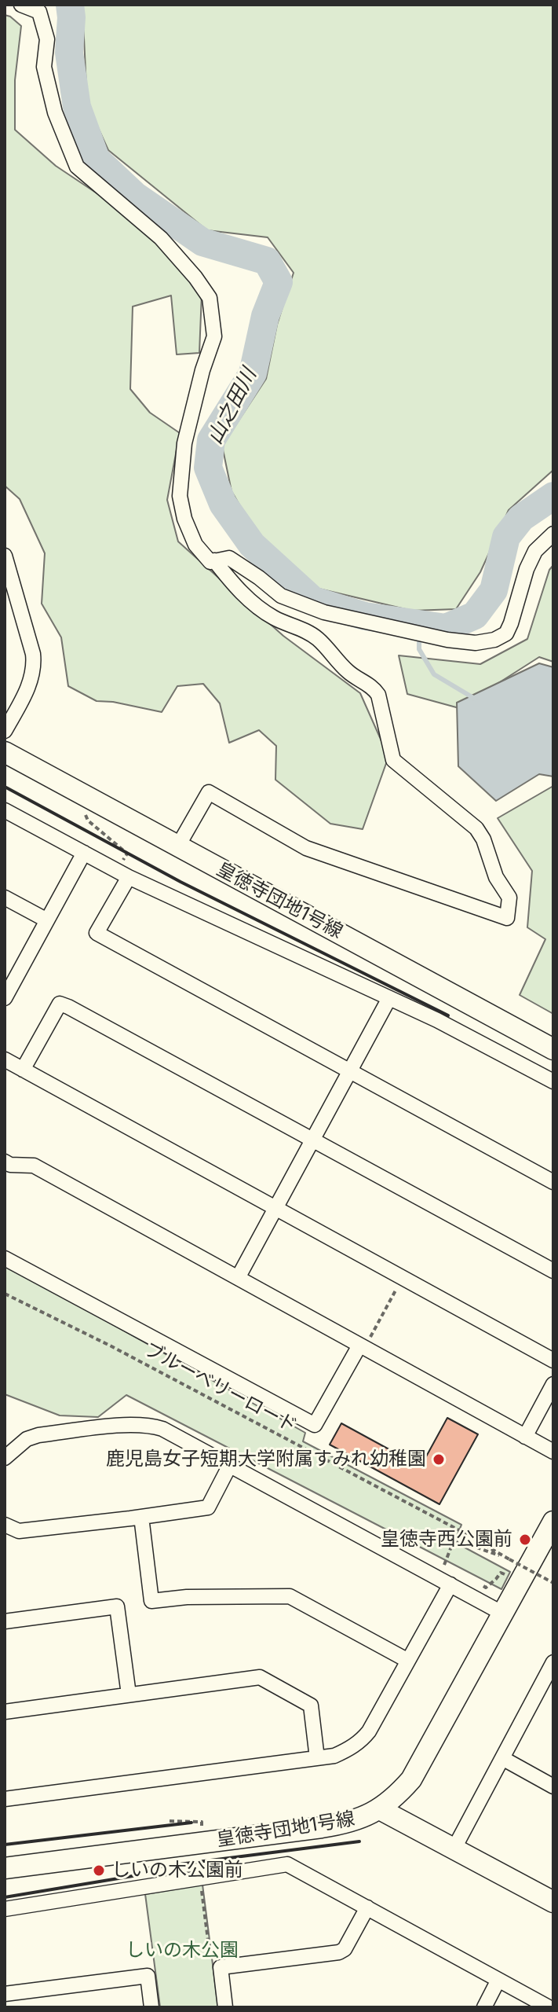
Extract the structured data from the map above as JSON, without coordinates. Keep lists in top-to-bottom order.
{
  "streets": {
    "street": ["皇徳寺団地1号線"],
    "path": ["ブルーベリーロード"]
  },
  "water": ["山之田川"],
  "parks": ["しいの木公園"],
  "places": ["鹿児島女子短期大学附属すみれ幼稚園", "皇徳寺西公園前", "しいの木公園前"]
}
